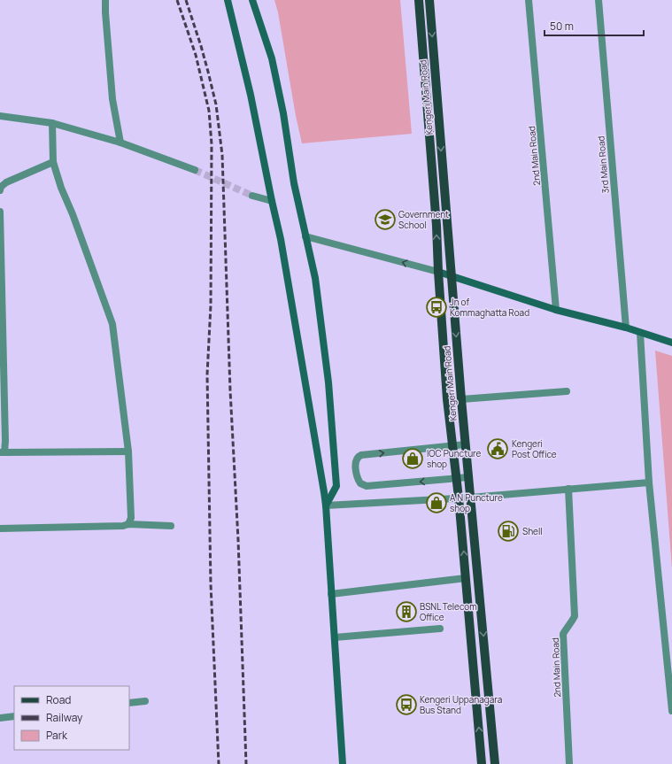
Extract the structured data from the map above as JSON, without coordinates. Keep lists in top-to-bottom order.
{
  "streets": {
    "main road": ["Kengeri Main Road"],
    "street": ["2nd Main Road", "3rd Main Road"]
  },
  "places": {
    "school or university": ["Government School"],
    "bus stop": ["Jn of Kommaghatta Road", "Kengeri Uppanagara Bus Stand"],
    "public building": ["Kengeri Post Office"],
    "shop": ["IOC Puncture shop", "A N Puncture shop"],
    "fuel station": ["Shell"],
    "building": ["BSNL Telecom Office"]
  },
  "legend": ["Road", "Railway", "Park"],
  "scale_bar": "50 m"
}
